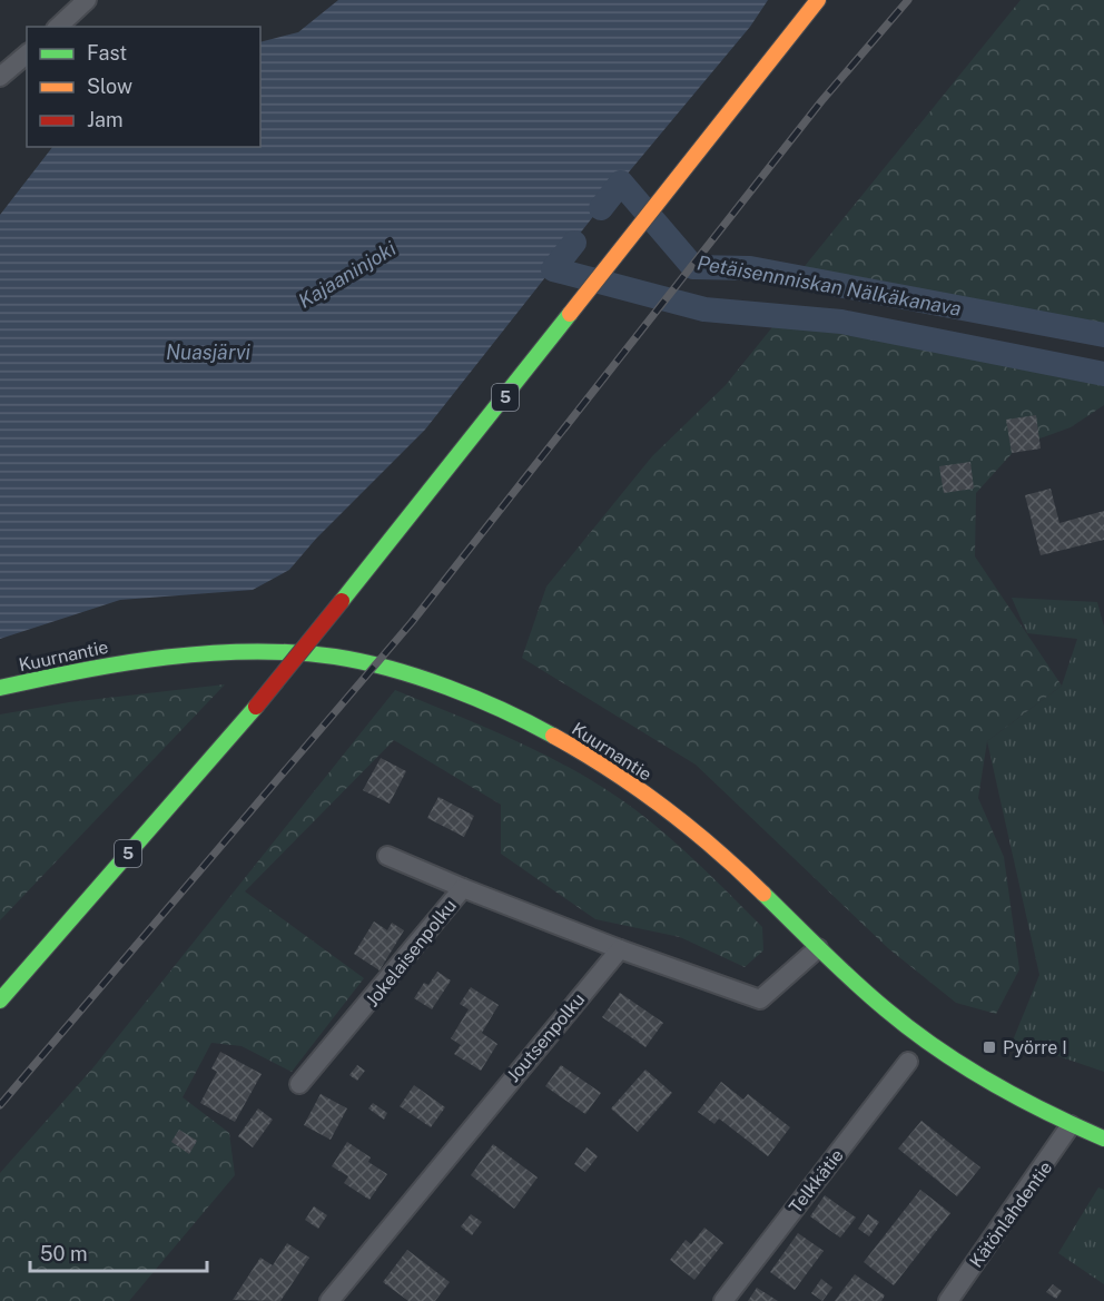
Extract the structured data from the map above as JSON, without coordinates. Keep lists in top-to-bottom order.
{
  "streets": {
    "main road": ["5", "Kuurnantie"],
    "street": [
      "Jokelaisenpolku",
      "Joutsenpolku",
      "Telkkätie",
      "Kätönlahdentie"
    ]
  },
  "crossings": [
    ["Kuurnantie", "Kätönlahdentie"],
    ["Jokelaisenpolku", "Joutsenpolku"]
  ],
  "water": ["Kajaaninjoki", "Petäisennniskan Nälkäkanava", "Nuasjärvi"],
  "places": {
    "transit": ["Pyörre I"]
  },
  "legend": ["Fast", "Slow", "Jam"],
  "scale_bar": "50 m"
}
